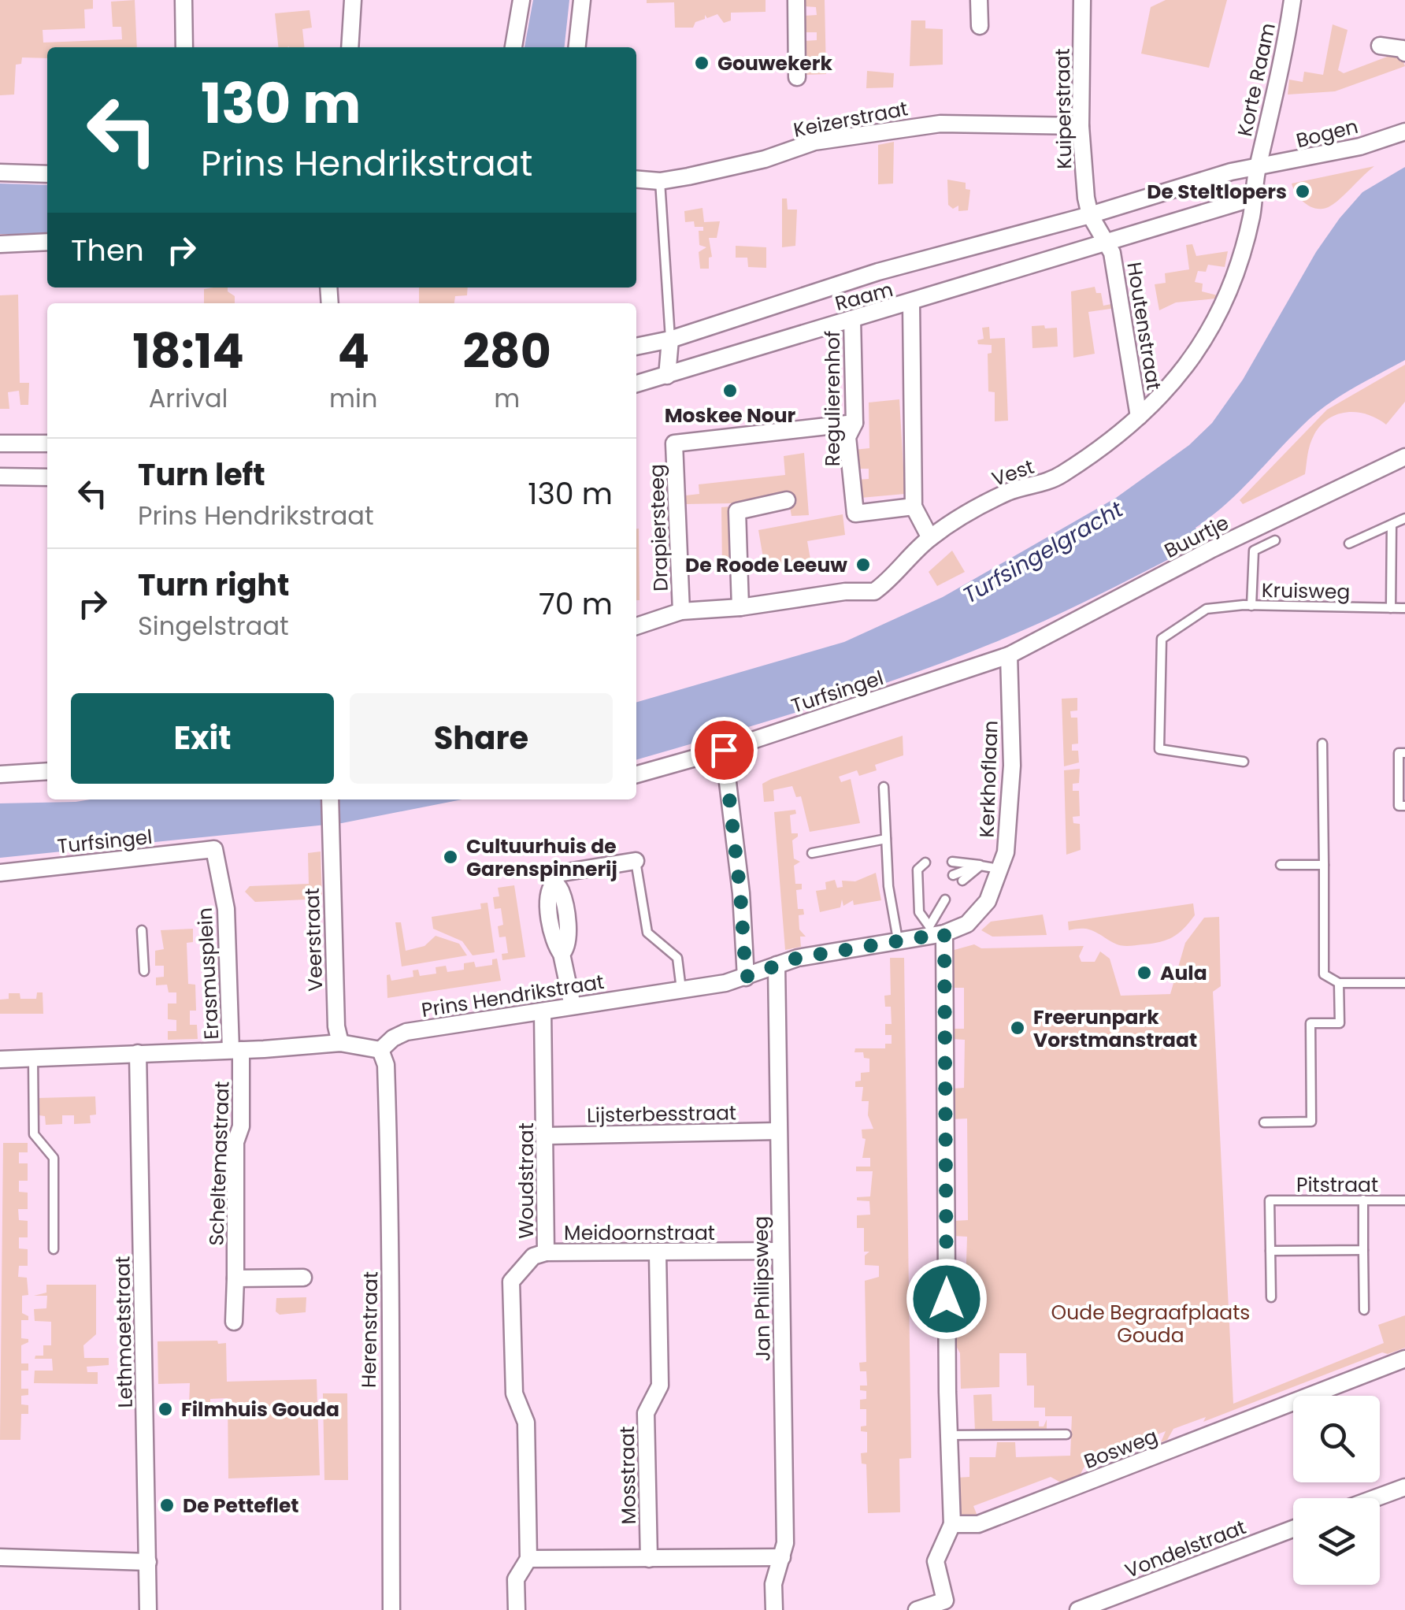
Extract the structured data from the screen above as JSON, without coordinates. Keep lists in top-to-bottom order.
{
  "streets": {
    "street": [
      "Korte Raam",
      "Kuiperstraat",
      "Keizerstraat",
      "Bogen",
      "Raam",
      "Houtenstraat",
      "Regulierenhof",
      "Vest",
      "Drapiersteeg",
      "Buurtje",
      "Turfsingel",
      "Kerkhoflaan",
      "Veerstraat",
      "Erasmusplein",
      "Prins Hendrikstraat",
      "Lijsterbesstraat",
      "Scheltemastraat",
      "Woudstraat",
      "Meidoornstraat",
      "Jan Philipsweg",
      "Herenstraat",
      "Lethmaetstraat",
      "Bosweg",
      "Mosstraat",
      "Vondelstraat"
    ],
    "lane": ["Kruisweg", "Pitstraat"]
  },
  "crossings": [
    ["Korte Raam", "Bogen"],
    ["Korte Raam", "Raam"],
    ["Korte Raam", "Vest"],
    ["Kuiperstraat", "Keizerstraat"],
    ["Kuiperstraat", "Raam"],
    ["Bogen", "Raam"],
    ["Bogen", "Vest"],
    ["Raam", "Houtenstraat"],
    ["Raam", "Regulierenhof"],
    ["Raam", "Vest"],
    ["Houtenstraat", "Vest"],
    ["Regulierenhof", "Drapiersteeg"],
    ["Vest", "Drapiersteeg"],
    ["Buurtje", "Turfsingel"],
    ["Buurtje", "Kerkhoflaan"],
    ["Turfsingel", "Kerkhoflaan"],
    ["Turfsingel", "Erasmusplein"],
    ["Kerkhoflaan", "Prins Hendrikstraat"],
    ["Erasmusplein", "Scheltemastraat"],
    ["Prins Hendrikstraat", "Woudstraat"],
    ["Prins Hendrikstraat", "Jan Philipsweg"],
    ["Prins Hendrikstraat", "Herenstraat"],
    ["Lijsterbesstraat", "Woudstraat"],
    ["Lijsterbesstraat", "Jan Philipsweg"],
    ["Woudstraat", "Meidoornstraat"],
    ["Meidoornstraat", "Jan Philipsweg"],
    ["Meidoornstraat", "Mosstraat"]
  ],
  "water": ["Turfsingelgracht"],
  "parks": ["Oude Begraafplaats Gouda"],
  "places": [
    "Gouwekerk",
    "De Steltlopers",
    "Moskee Nour",
    "De Roode Leeuw",
    "Cultuurhuis de Garenspinnerij",
    "Aula",
    "Freerunpark Vorstmanstraat",
    "Filmhuis Gouda",
    "De Petteflet"
  ],
  "page": {
    "turn": ["130 m", "Prins Hendrikstraat"],
    "then": "Then",
    "eta": [
      "18:14",
      "Arrival",
      "4",
      "min",
      "280",
      "m"
    ],
    "list": [
      {
        "name": "Turn left",
        "note": "Prins Hendrikstraat",
        "value": "130 m"
      },
      {
        "name": "Turn right",
        "note": "Singelstraat",
        "value": "70 m"
      }
    ],
    "buttons": ["Exit", "Share"]
  }
}
